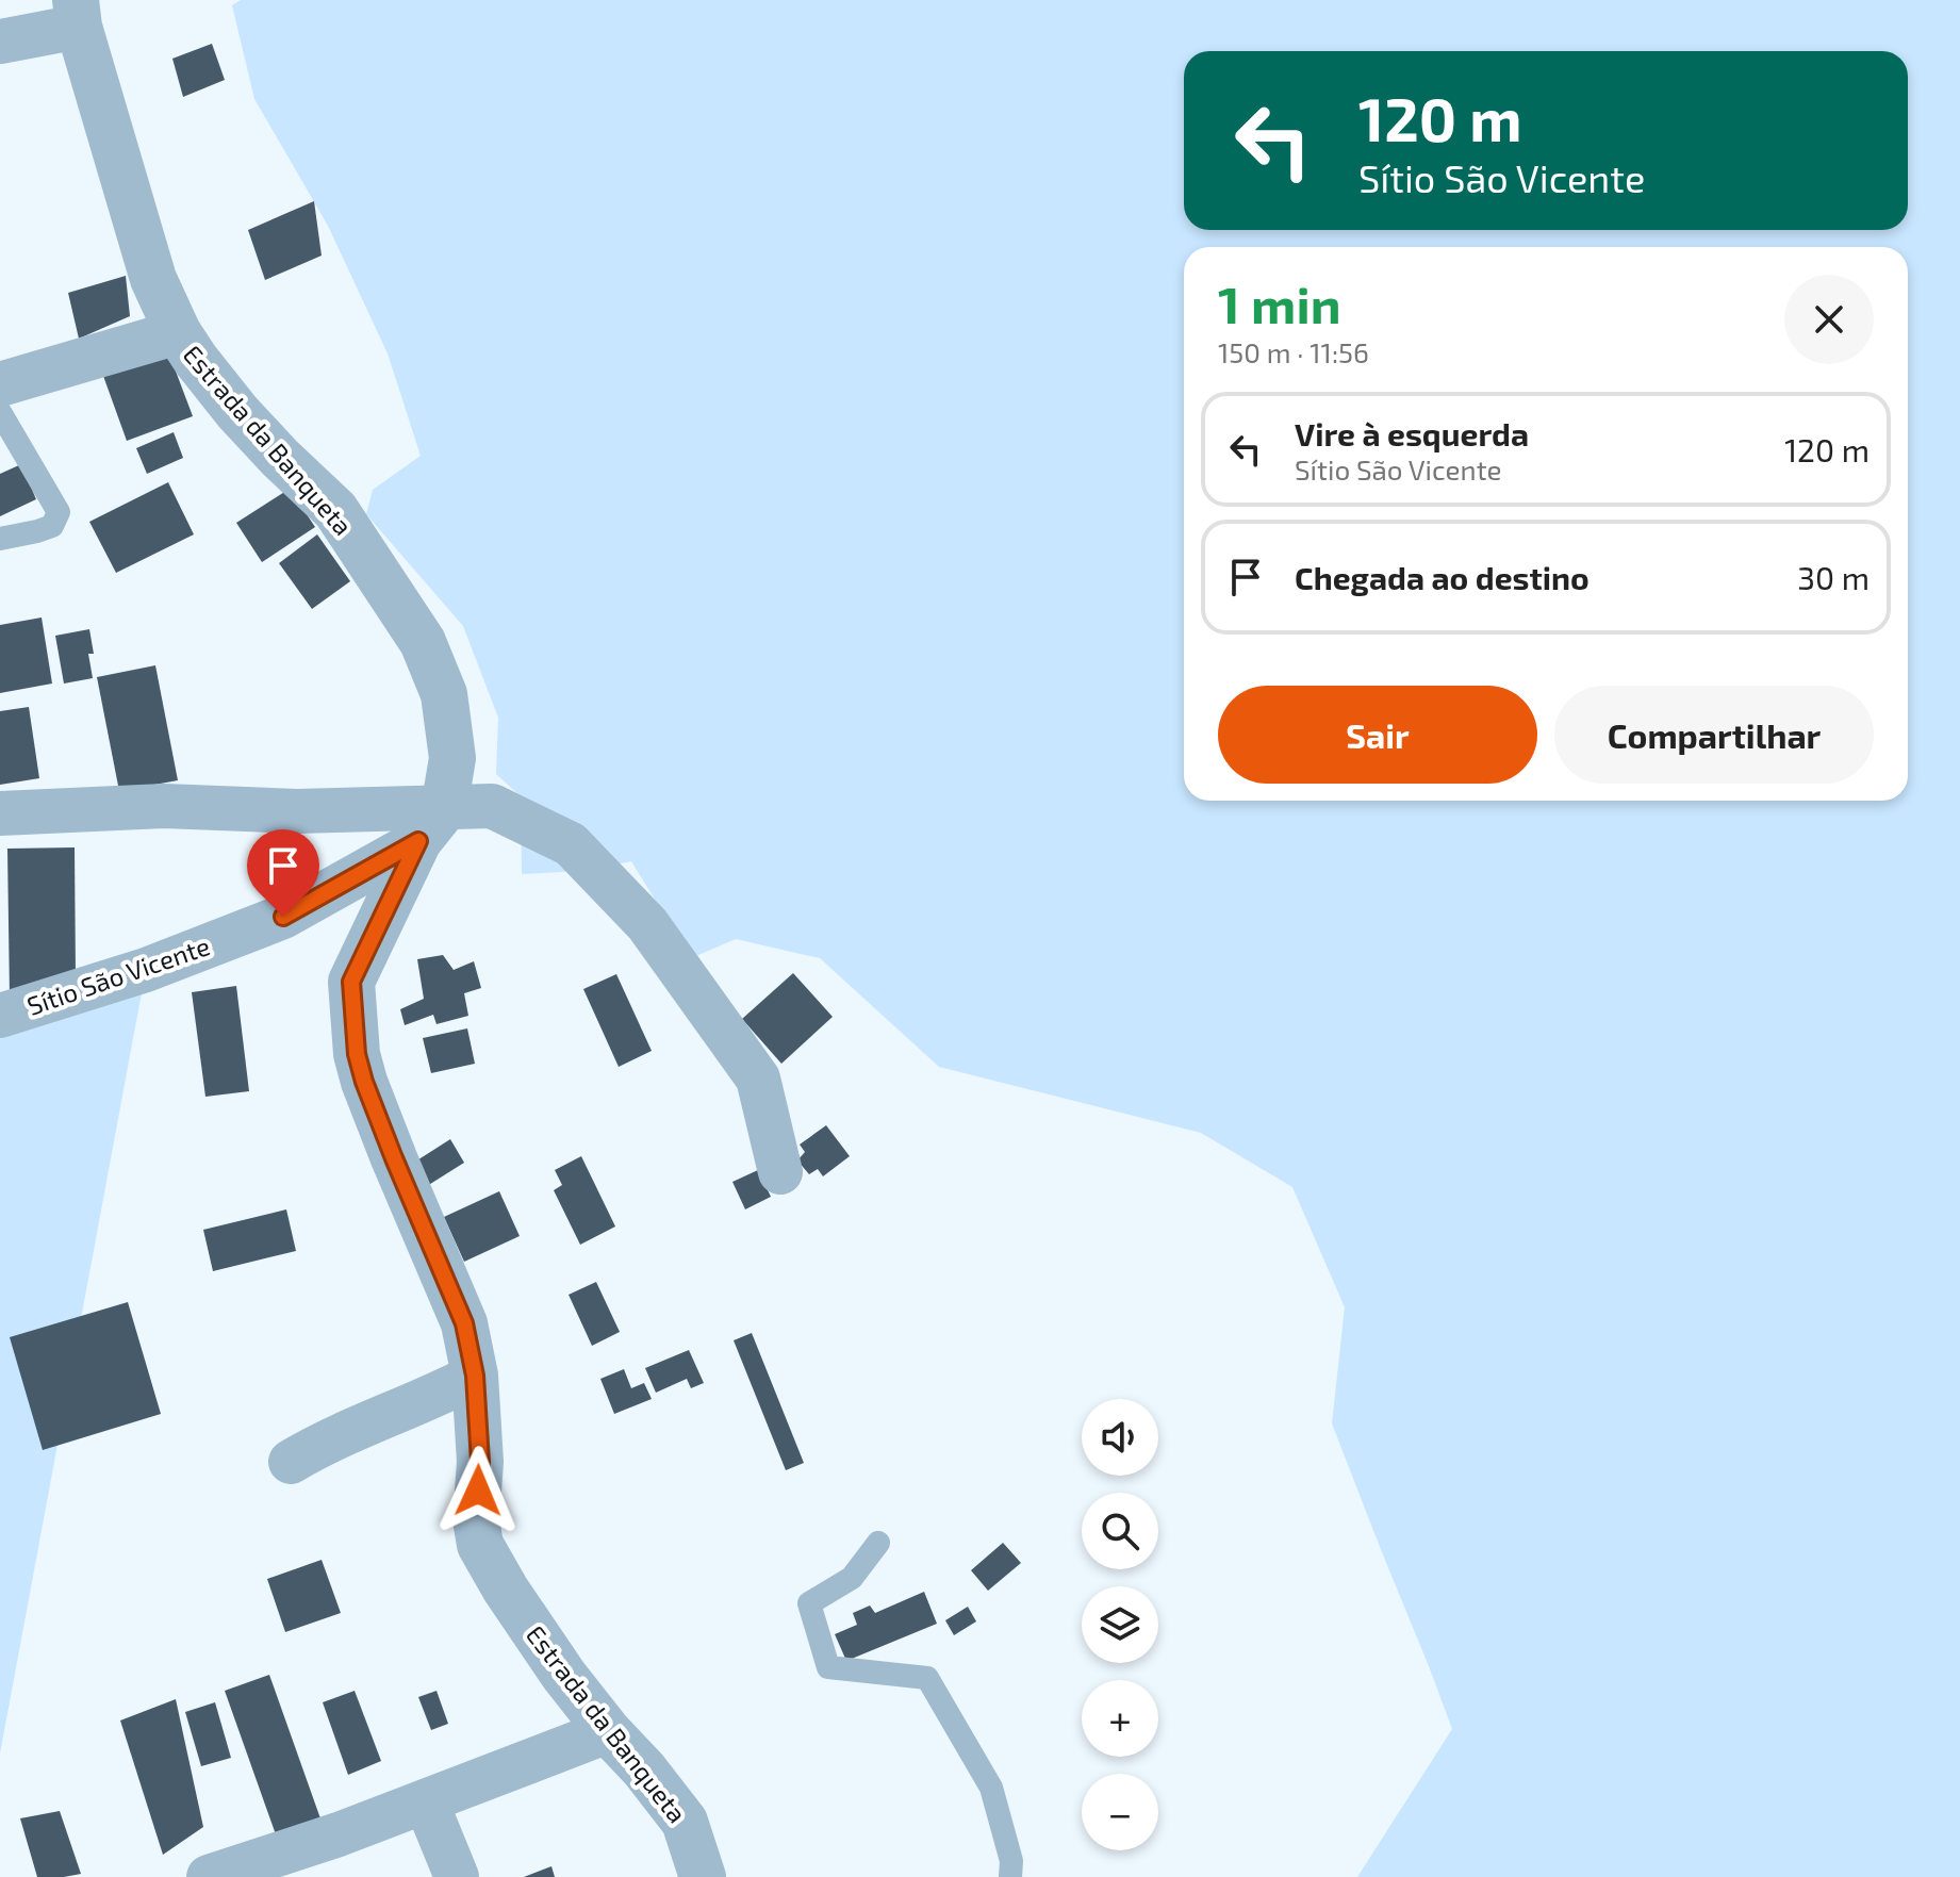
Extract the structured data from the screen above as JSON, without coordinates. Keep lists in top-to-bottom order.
{
  "streets": {
    "street": ["Estrada da Banqueta", "Sítio São Vicente"]
  },
  "crossings": [
    ["Estrada da Banqueta", "Sítio São Vicente"]
  ],
  "page": {
    "turn": ["120 m", "Sítio São Vicente"],
    "heading": ["1 min", "150 m · 11:56"],
    "list": [
      {
        "name": "Vire à esquerda",
        "note": "Sítio São Vicente",
        "value": "120 m"
      },
      {
        "name": "Chegada ao destino",
        "value": "30 m"
      }
    ],
    "buttons": ["Sair", "Compartilhar"],
    "map_buttons": ["+", "−"]
  }
}
